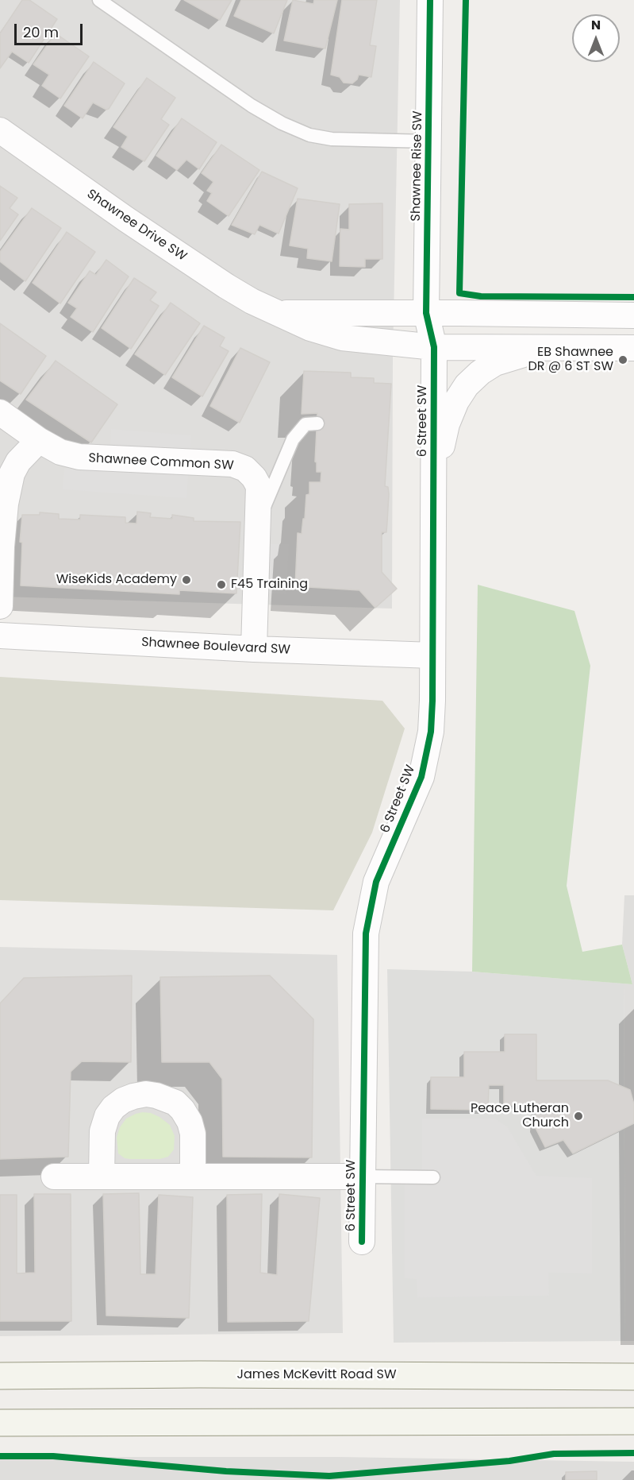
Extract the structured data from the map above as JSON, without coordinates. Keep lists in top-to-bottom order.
{
  "streets": {
    "main road": ["James McKevitt Road SW"],
    "street": [
      "Shawnee Rise SW",
      "Shawnee Drive SW",
      "6 Street SW",
      "Shawnee Common SW",
      "Shawnee Boulevard SW"
    ]
  },
  "crossings": [
    ["Shawnee Rise SW", "Shawnee Drive SW"],
    ["Shawnee Rise SW", "6 Street SW"],
    ["Shawnee Drive SW", "6 Street SW"],
    ["6 Street SW", "Shawnee Boulevard SW"],
    ["Shawnee Common SW", "Shawnee Boulevard SW"]
  ],
  "places": [
    "EB Shawnee DR @ 6 ST SW",
    "WiseKids Academy",
    "F45 Training",
    "Peace Lutheran Church"
  ],
  "scale_bar": "20 m",
  "north": "top"
}
